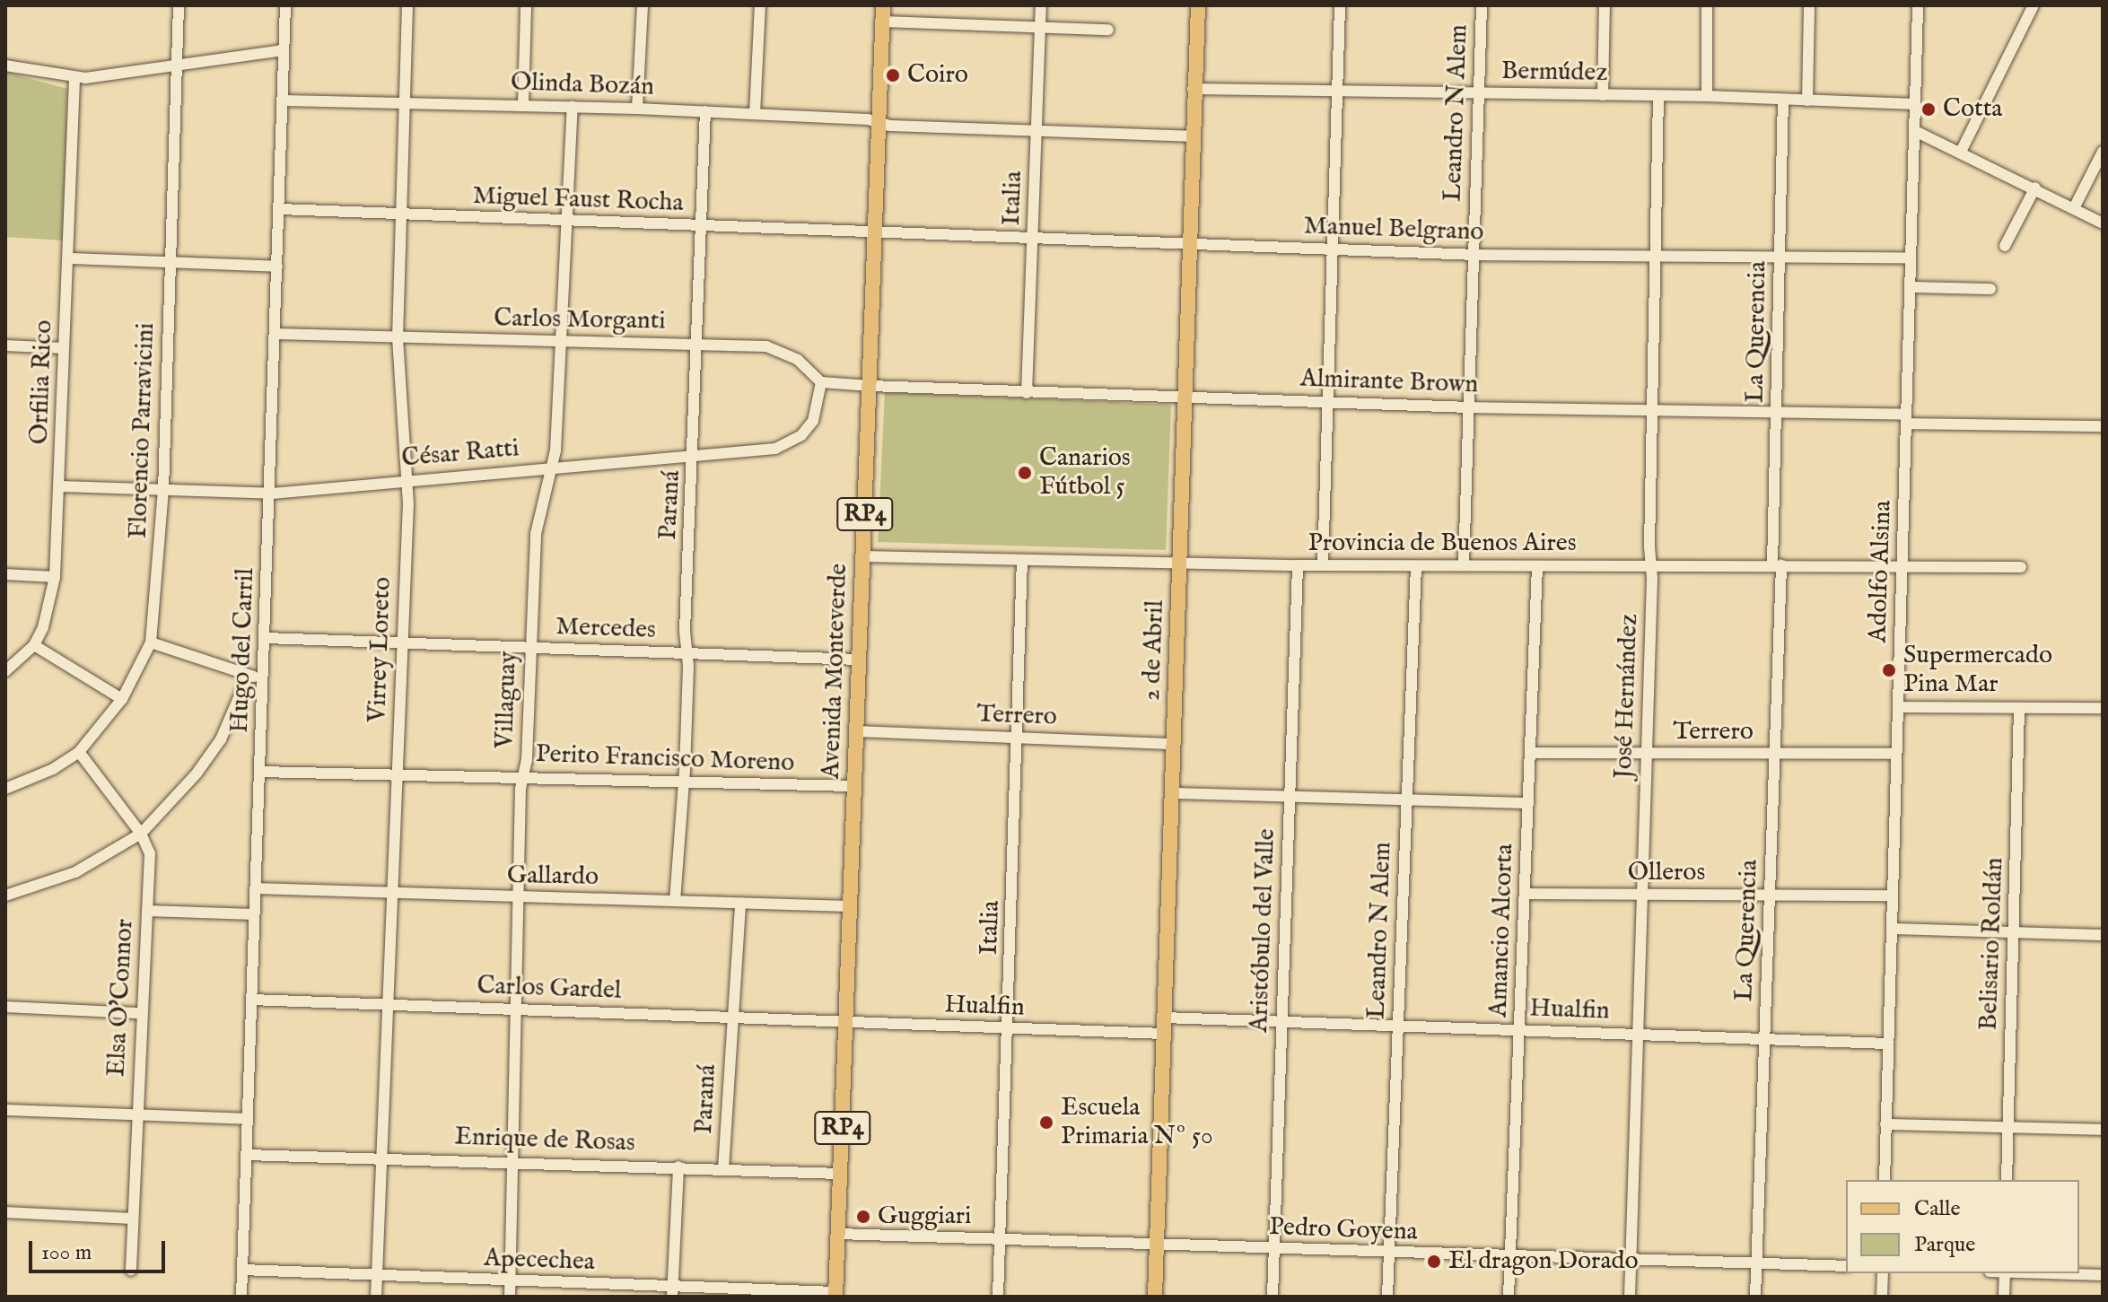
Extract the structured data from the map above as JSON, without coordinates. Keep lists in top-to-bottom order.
{
  "streets": {
    "main road": ["RP4", "2 de Abril", "Avenida Monteverde"],
    "street": [
      "Bermúdez",
      "Olinda Bozán",
      "Leandro N Alem",
      "Italia",
      "Miguel Faust Rocha",
      "Manuel Belgrano",
      "Carlos Morganti",
      "La Querencia",
      "Orfilia Rico",
      "Almirante Brown",
      "Florencio Parravicini",
      "César Ratti",
      "Paraná",
      "Provincia de Buenos Aires",
      "Adolfo Alsina",
      "Mercedes",
      "Virrey Loreto",
      "Hugo del Carril",
      "José Hernández",
      "Villaguay",
      "Terrero",
      "Perito Francisco Moreno",
      "Olleros",
      "Gallardo",
      "Aristóbulo del Valle",
      "Amancio Alcorta",
      "Belisario Roldán",
      "Carlos Gardel",
      "Elsa O'Connor",
      "Hualfin",
      "Enrique de Rosas",
      "Pedro Goyena",
      "Apecechea"
    ]
  },
  "crossings": [
    ["Bermúdez", "Leandro N Alem"],
    ["Bermúdez", "La Querencia"],
    ["Bermúdez", "Adolfo Alsina"],
    ["Bermúdez", "2 de Abril"],
    ["Bermúdez", "José Hernández"],
    ["Olinda Bozán", "Paraná"],
    ["Olinda Bozán", "Virrey Loreto"],
    ["Olinda Bozán", "Hugo del Carril"],
    ["Olinda Bozán", "Avenida Monteverde"],
    ["Olinda Bozán", "Villaguay"],
    ["Leandro N Alem", "Manuel Belgrano"],
    ["Leandro N Alem", "Almirante Brown"],
    ["Leandro N Alem", "Provincia de Buenos Aires"],
    ["Leandro N Alem", "Hualfin"],
    ["Leandro N Alem", "Pedro Goyena"],
    ["Italia", "Manuel Belgrano"],
    ["Italia", "Almirante Brown"],
    ["Italia", "Provincia de Buenos Aires"],
    ["Italia", "Terrero"],
    ["Italia", "Hualfin"],
    ["Italia", "Pedro Goyena"],
    ["Miguel Faust Rocha", "Manuel Belgrano"],
    ["Miguel Faust Rocha", "Paraná"],
    ["Miguel Faust Rocha", "Virrey Loreto"],
    ["Miguel Faust Rocha", "Hugo del Carril"],
    ["Miguel Faust Rocha", "Avenida Monteverde"],
    ["Miguel Faust Rocha", "Villaguay"],
    ["Manuel Belgrano", "La Querencia"],
    ["Manuel Belgrano", "Adolfo Alsina"],
    ["Manuel Belgrano", "2 de Abril"],
    ["Manuel Belgrano", "Avenida Monteverde"],
    ["Manuel Belgrano", "José Hernández"],
    ["Carlos Morganti", "César Ratti"],
    ["Carlos Morganti", "Paraná"],
    ["Carlos Morganti", "Virrey Loreto"],
    ["Carlos Morganti", "Hugo del Carril"],
    ["Carlos Morganti", "Villaguay"],
    ["La Querencia", "Almirante Brown"],
    ["La Querencia", "Provincia de Buenos Aires"],
    ["La Querencia", "Terrero"],
    ["La Querencia", "Olleros"],
    ["La Querencia", "Hualfin"],
    ["La Querencia", "Pedro Goyena"],
    ["Orfilia Rico", "César Ratti"],
    ["Almirante Brown", "Adolfo Alsina"],
    ["Almirante Brown", "2 de Abril"],
    ["Almirante Brown", "Avenida Monteverde"],
    ["Almirante Brown", "José Hernández"],
    ["Florencio Parravicini", "César Ratti"],
    ["Florencio Parravicini", "Elsa O'Connor"],
    ["César Ratti", "Paraná"],
    ["César Ratti", "Virrey Loreto"],
    ["César Ratti", "Hugo del Carril"],
    ["César Ratti", "Villaguay"],
    ["Paraná", "Mercedes"],
    ["Paraná", "Perito Francisco Moreno"],
    ["Paraná", "Gallardo"],
    ["Paraná", "Carlos Gardel"],
    ["Paraná", "Enrique de Rosas"],
    ["Paraná", "Apecechea"],
    ["Provincia de Buenos Aires", "Adolfo Alsina"],
    ["Provincia de Buenos Aires", "2 de Abril"],
    ["Provincia de Buenos Aires", "Avenida Monteverde"],
    ["Provincia de Buenos Aires", "José Hernández"],
    ["Provincia de Buenos Aires", "Aristóbulo del Valle"],
    ["Provincia de Buenos Aires", "Amancio Alcorta"],
    ["Adolfo Alsina", "Terrero"],
    ["Adolfo Alsina", "Olleros"],
    ["Adolfo Alsina", "Hualfin"],
    ["Mercedes", "Virrey Loreto"],
    ["Mercedes", "Hugo del Carril"],
    ["Mercedes", "Avenida Monteverde"],
    ["Mercedes", "Villaguay"],
    ["Virrey Loreto", "Perito Francisco Moreno"],
    ["Virrey Loreto", "Gallardo"],
    ["Virrey Loreto", "Carlos Gardel"],
    ["Virrey Loreto", "Enrique de Rosas"],
    ["Virrey Loreto", "Apecechea"],
    ["Hugo del Carril", "Perito Francisco Moreno"],
    ["Hugo del Carril", "Gallardo"],
    ["Hugo del Carril", "Carlos Gardel"],
    ["Hugo del Carril", "Enrique de Rosas"],
    ["Hugo del Carril", "Apecechea"],
    ["2 de Abril", "Terrero"],
    ["2 de Abril", "Hualfin"],
    ["2 de Abril", "Pedro Goyena"],
    ["Avenida Monteverde", "Terrero"],
    ["Avenida Monteverde", "Perito Francisco Moreno"],
    ["Avenida Monteverde", "Gallardo"],
    ["Avenida Monteverde", "Carlos Gardel"],
    ["Avenida Monteverde", "Hualfin"],
    ["Avenida Monteverde", "Enrique de Rosas"],
    ["Avenida Monteverde", "Pedro Goyena"],
    ["Avenida Monteverde", "Apecechea"],
    ["José Hernández", "Terrero"],
    ["José Hernández", "Olleros"],
    ["José Hernández", "Hualfin"],
    ["José Hernández", "Pedro Goyena"],
    ["Villaguay", "Perito Francisco Moreno"],
    ["Villaguay", "Gallardo"],
    ["Villaguay", "Carlos Gardel"],
    ["Villaguay", "Enrique de Rosas"],
    ["Villaguay", "Apecechea"],
    ["Terrero", "Amancio Alcorta"],
    ["Olleros", "Amancio Alcorta"],
    ["Aristóbulo del Valle", "Hualfin"],
    ["Aristóbulo del Valle", "Pedro Goyena"],
    ["Amancio Alcorta", "Hualfin"],
    ["Amancio Alcorta", "Pedro Goyena"],
    ["Carlos Gardel", "Hualfin"]
  ],
  "places": [
    "Coiro",
    "Cotta",
    "Canarios Fútbol 5",
    "Supermercado Pina Mar",
    "Escuela Primaria Nº 50",
    "Guggiari",
    "El dragon Dorado"
  ],
  "legend": ["Calle", "Parque"],
  "scale_bar": "100 m"
}
